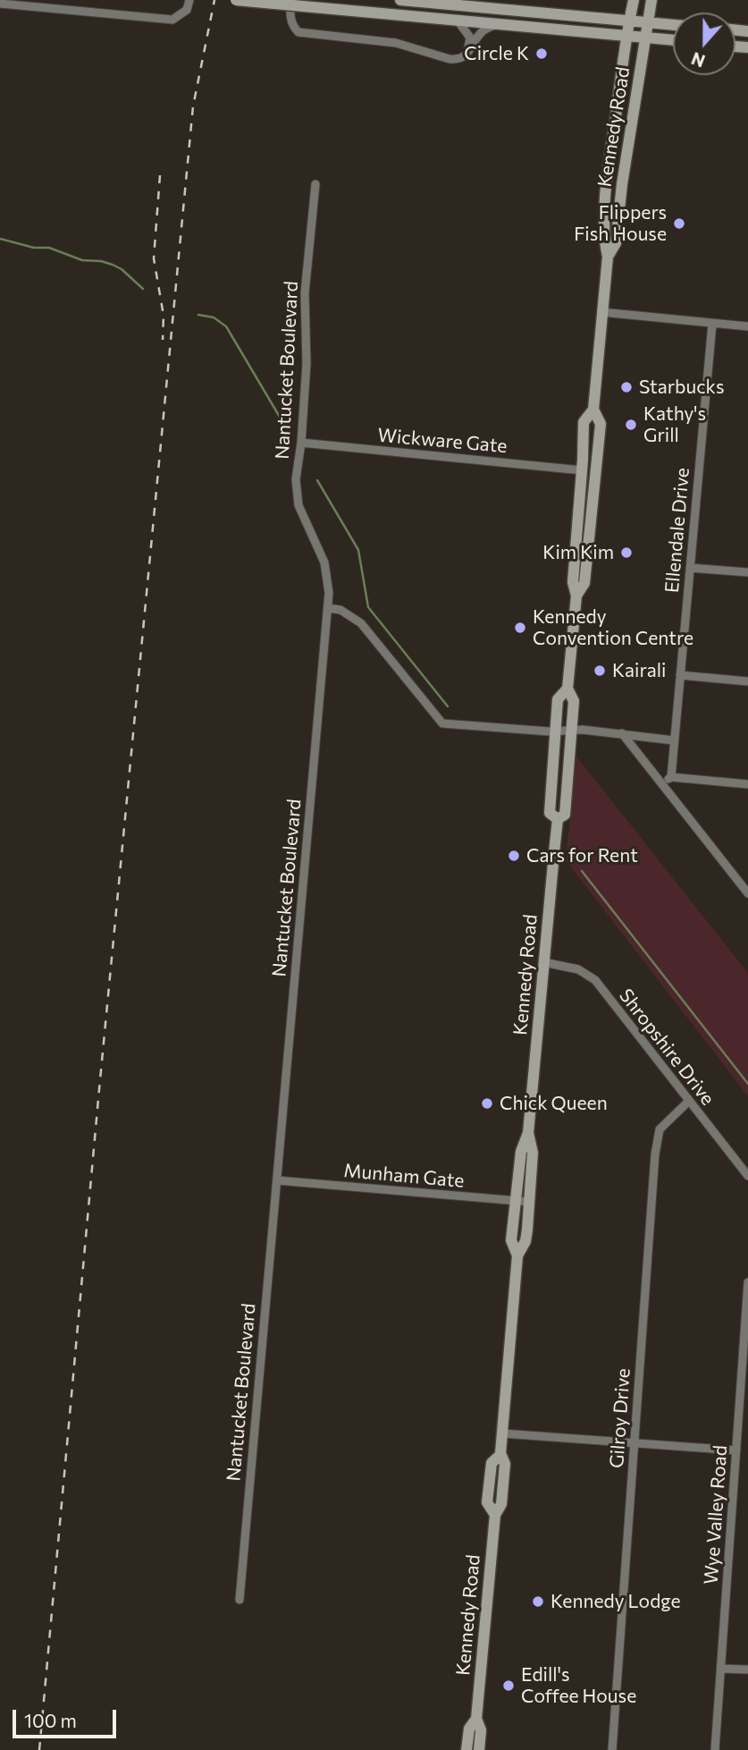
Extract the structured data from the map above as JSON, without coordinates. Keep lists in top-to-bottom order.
{
  "streets": {
    "main road": ["Kennedy Road"],
    "street": [
      "Nantucket Boulevard",
      "Wickware Gate",
      "Ellendale Drive",
      "Shropshire Drive",
      "Munham Gate",
      "Gilroy Drive",
      "Wye Valley Road"
    ]
  },
  "crossings": [
    ["Kennedy Road", "Wickware Gate"],
    ["Kennedy Road", "Shropshire Drive"],
    ["Kennedy Road", "Munham Gate"],
    ["Nantucket Boulevard", "Wickware Gate"],
    ["Nantucket Boulevard", "Munham Gate"],
    ["Shropshire Drive", "Gilroy Drive"]
  ],
  "places": [
    "Circle K",
    "Flippers Fish House",
    "Starbucks",
    "Kathy's Grill",
    "Kim Kim",
    "Kennedy Convention Centre",
    "Kairali",
    "Cars for Rent",
    "Chick Queen",
    "Kennedy Lodge",
    "Edill's Coffee House"
  ],
  "scale_bar": "100 m",
  "north": "bottom"
}
